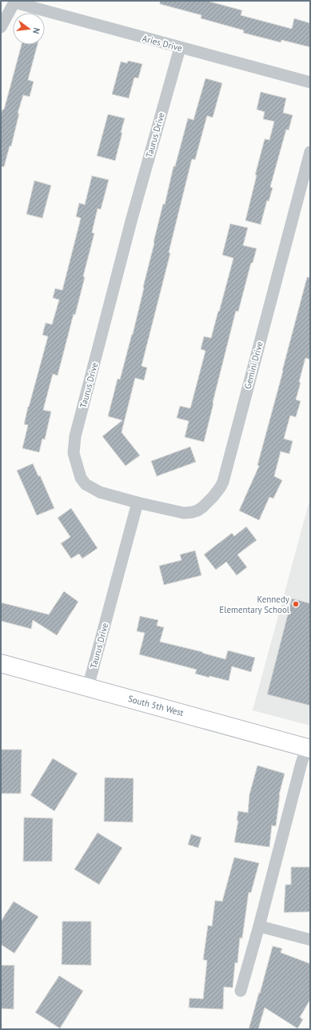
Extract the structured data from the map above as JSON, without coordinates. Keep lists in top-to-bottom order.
{
  "streets": {
    "street": [
      "Aries Drive",
      "Taurus Drive",
      "Gemini Drive",
      "South 5th West"
    ]
  },
  "crossings": [
    ["Aries Drive", "Taurus Drive"],
    ["Taurus Drive", "Gemini Drive"],
    ["Taurus Drive", "South 5th West"]
  ],
  "places": ["Kennedy Elementary School"],
  "north": "right"
}
